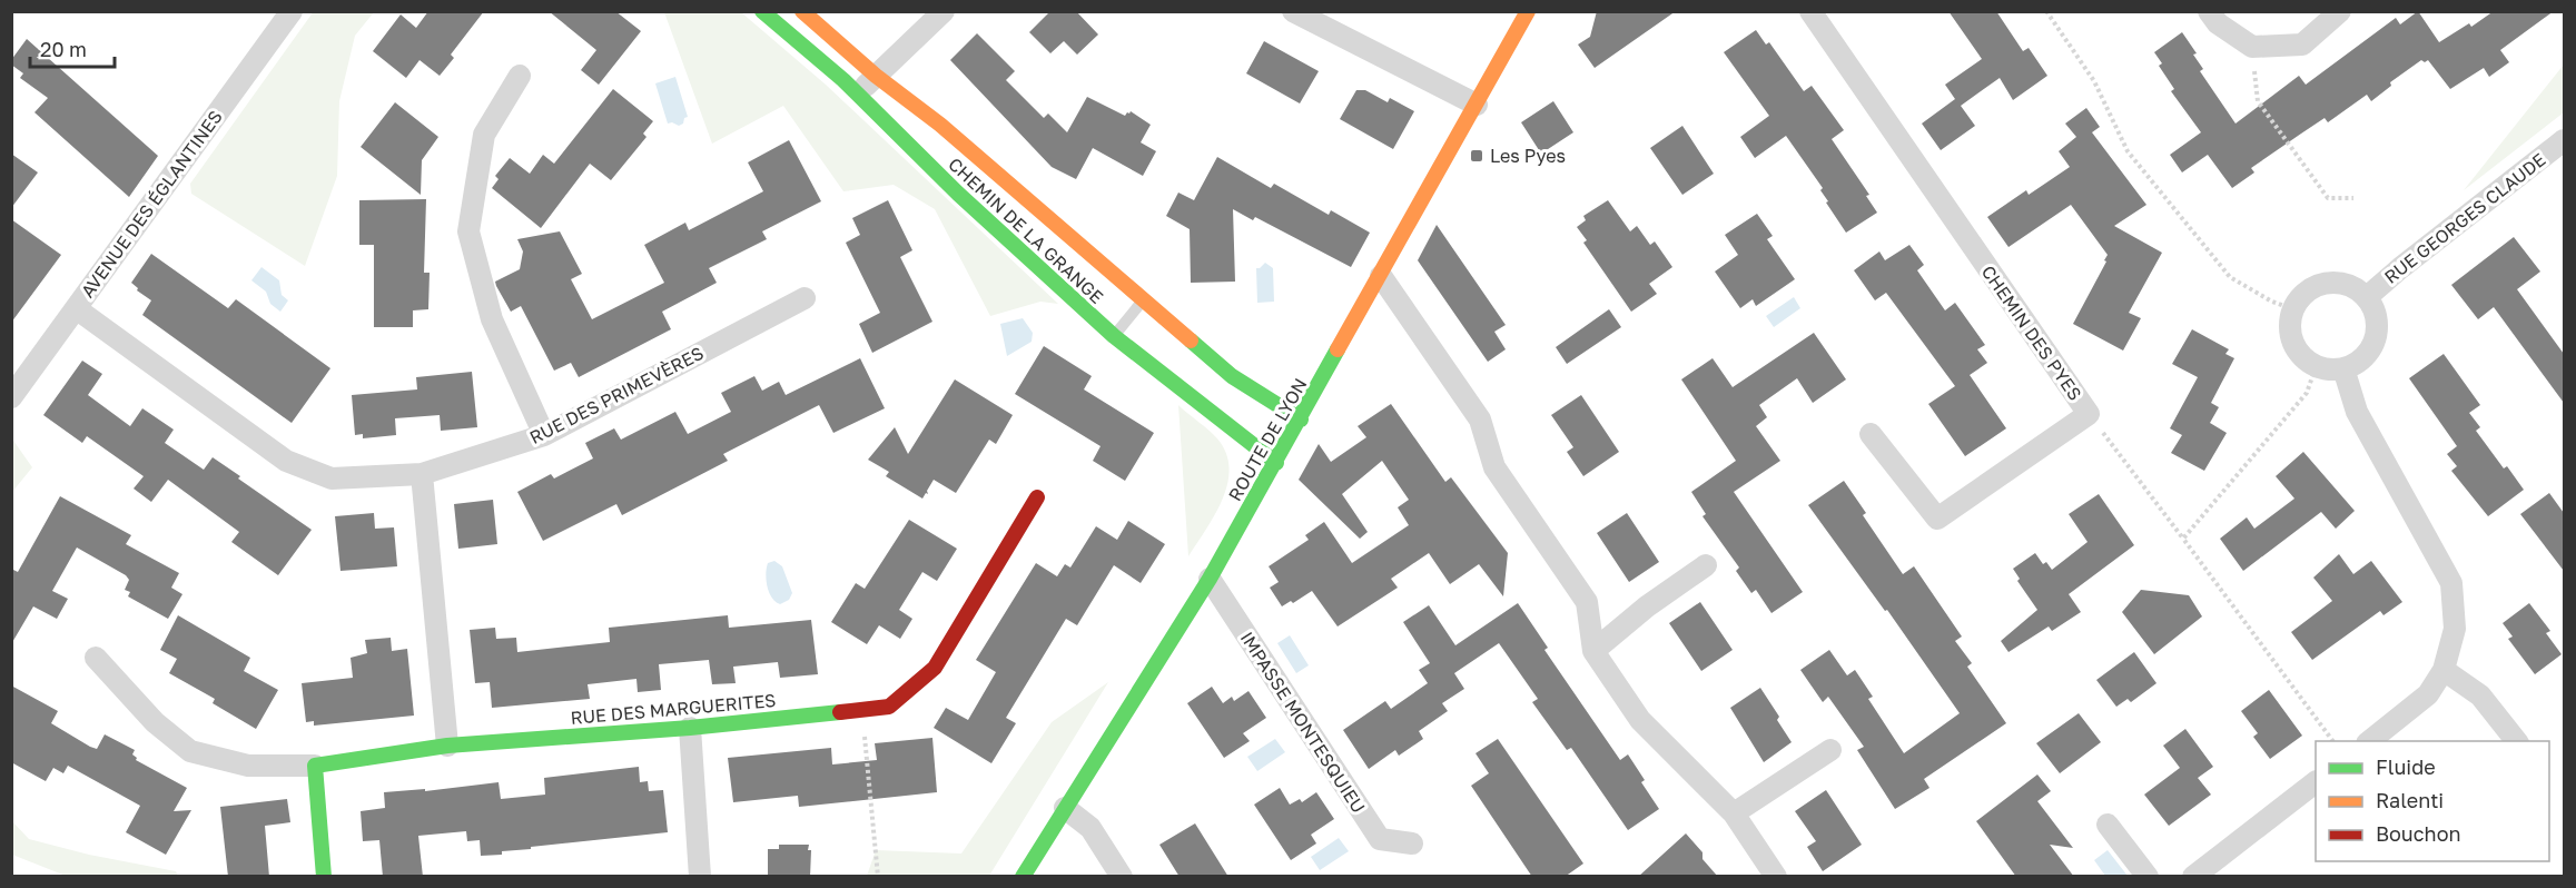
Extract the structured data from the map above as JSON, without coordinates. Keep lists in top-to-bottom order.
{
  "streets": {
    "street": [
      "AVENUE DES ÉGLANTINES",
      "RUE GEORGES CLAUDE",
      "CHEMIN DE LA GRANGE",
      "CHEMIN DES PYES",
      "RUE DES PRIMEVÈRES",
      "ROUTE DE LYON",
      "RUE DES MARGUERITES",
      "IMPASSE MONTESQUIEU"
    ]
  },
  "crossings": [
    ["AVENUE DES ÉGLANTINES", "RUE DES PRIMEVÈRES"],
    ["CHEMIN DE LA GRANGE", "ROUTE DE LYON"],
    ["ROUTE DE LYON", "IMPASSE MONTESQUIEU"]
  ],
  "places": {
    "transit": ["Les Pyes"]
  },
  "legend": ["Fluide", "Ralenti", "Bouchon"],
  "scale_bar": "20 m"
}
